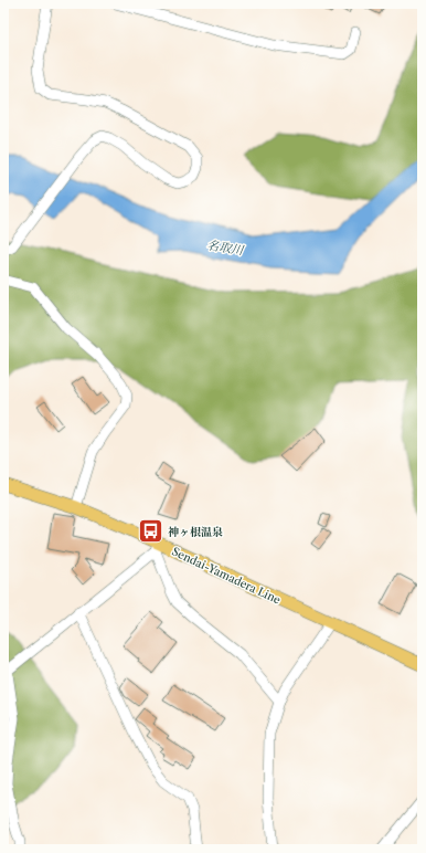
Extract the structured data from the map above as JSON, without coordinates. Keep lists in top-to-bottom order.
{
  "streets": {
    "main road": ["Sendai-Yamadera Line"]
  },
  "water": ["名取川"],
  "places": {
    "bus stop": ["神ヶ根温泉"]
  }
}
